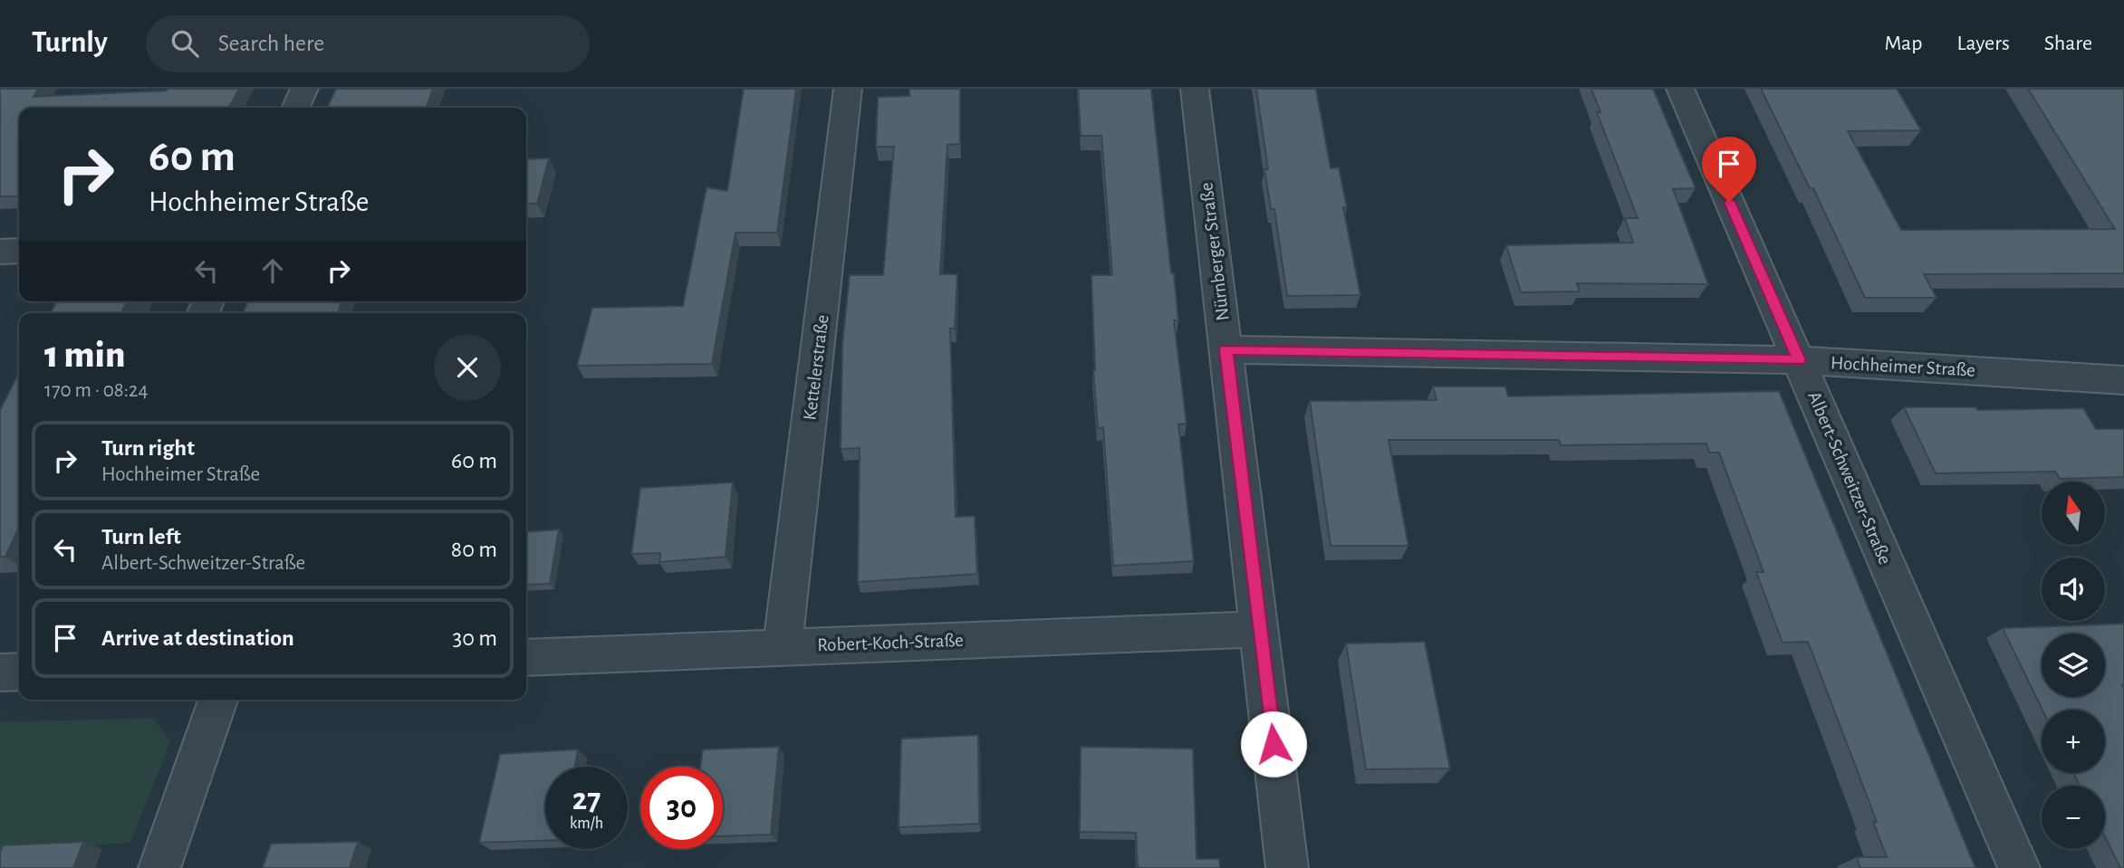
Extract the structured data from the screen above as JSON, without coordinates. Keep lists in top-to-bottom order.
{
  "streets": {
    "street": [
      "Nürnberger Straße",
      "Hochheimer Straße",
      "Kettelerstraße",
      "Albert-Schweitzer-Straße",
      "Robert-Koch-Straße"
    ]
  },
  "crossings": [
    ["Nürnberger Straße", "Hochheimer Straße"],
    ["Nürnberger Straße", "Robert-Koch-Straße"],
    ["Hochheimer Straße", "Albert-Schweitzer-Straße"],
    ["Kettelerstraße", "Robert-Koch-Straße"]
  ],
  "north": "top",
  "page": {
    "header": "Turnly",
    "search": "Search here",
    "nav": ["Map", "Layers", "Share"],
    "turn": ["60 m", "Hochheimer Straße"],
    "heading": ["1 min", "170 m · 08:24"],
    "list": [
      {
        "name": "Turn right",
        "note": "Hochheimer Straße",
        "value": "60 m"
      },
      {
        "name": "Turn left",
        "note": "Albert-Schweitzer-Straße",
        "value": "80 m"
      },
      {
        "name": "Arrive at destination",
        "value": "30 m"
      }
    ],
    "map_buttons": ["+", "−"],
    "speed": "27 km/h",
    "limit": "30"
  }
}
